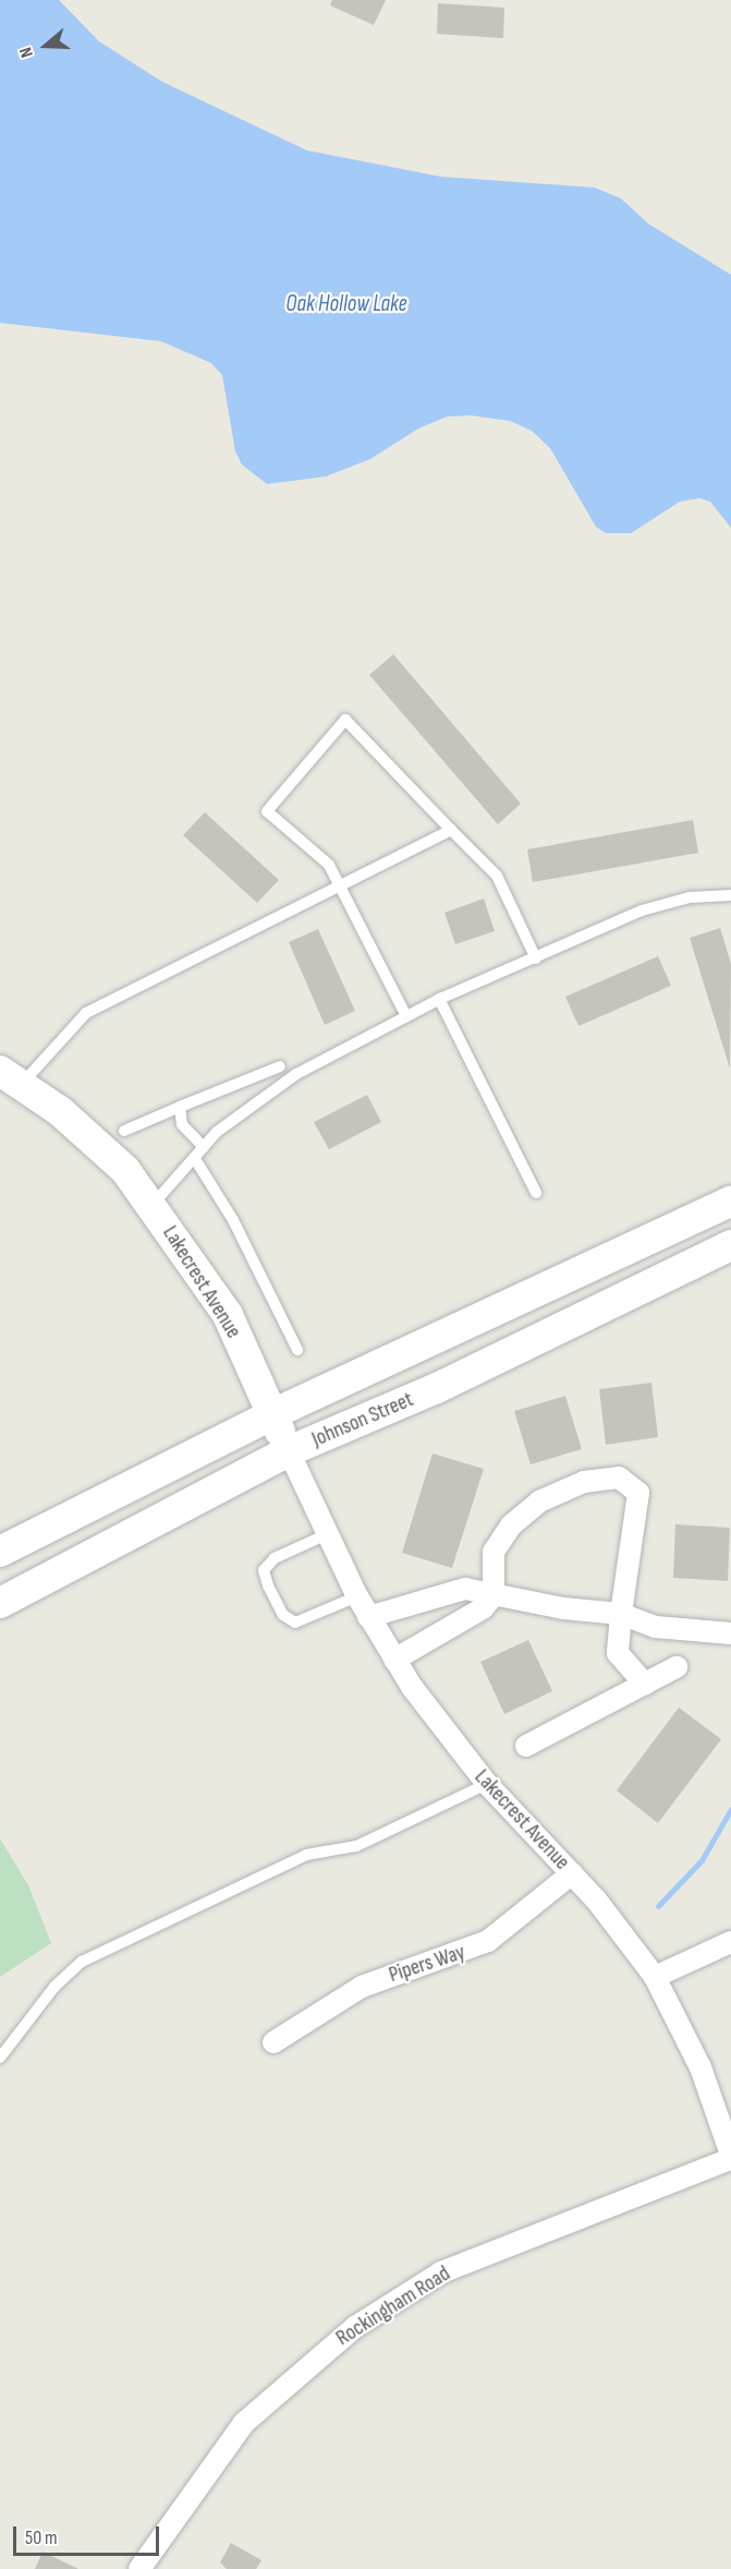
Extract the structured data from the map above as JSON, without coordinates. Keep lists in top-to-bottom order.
{
  "streets": {
    "main road": ["Lakecrest Avenue", "Johnson Street"],
    "street": ["Pipers Way", "Rockingham Road"]
  },
  "crossings": [
    ["Lakecrest Avenue", "Johnson Street"],
    ["Lakecrest Avenue", "Pipers Way"],
    ["Lakecrest Avenue", "Rockingham Road"]
  ],
  "water": ["Oak Hollow Lake"],
  "scale_bar": "50 m",
  "north": "left"
}
